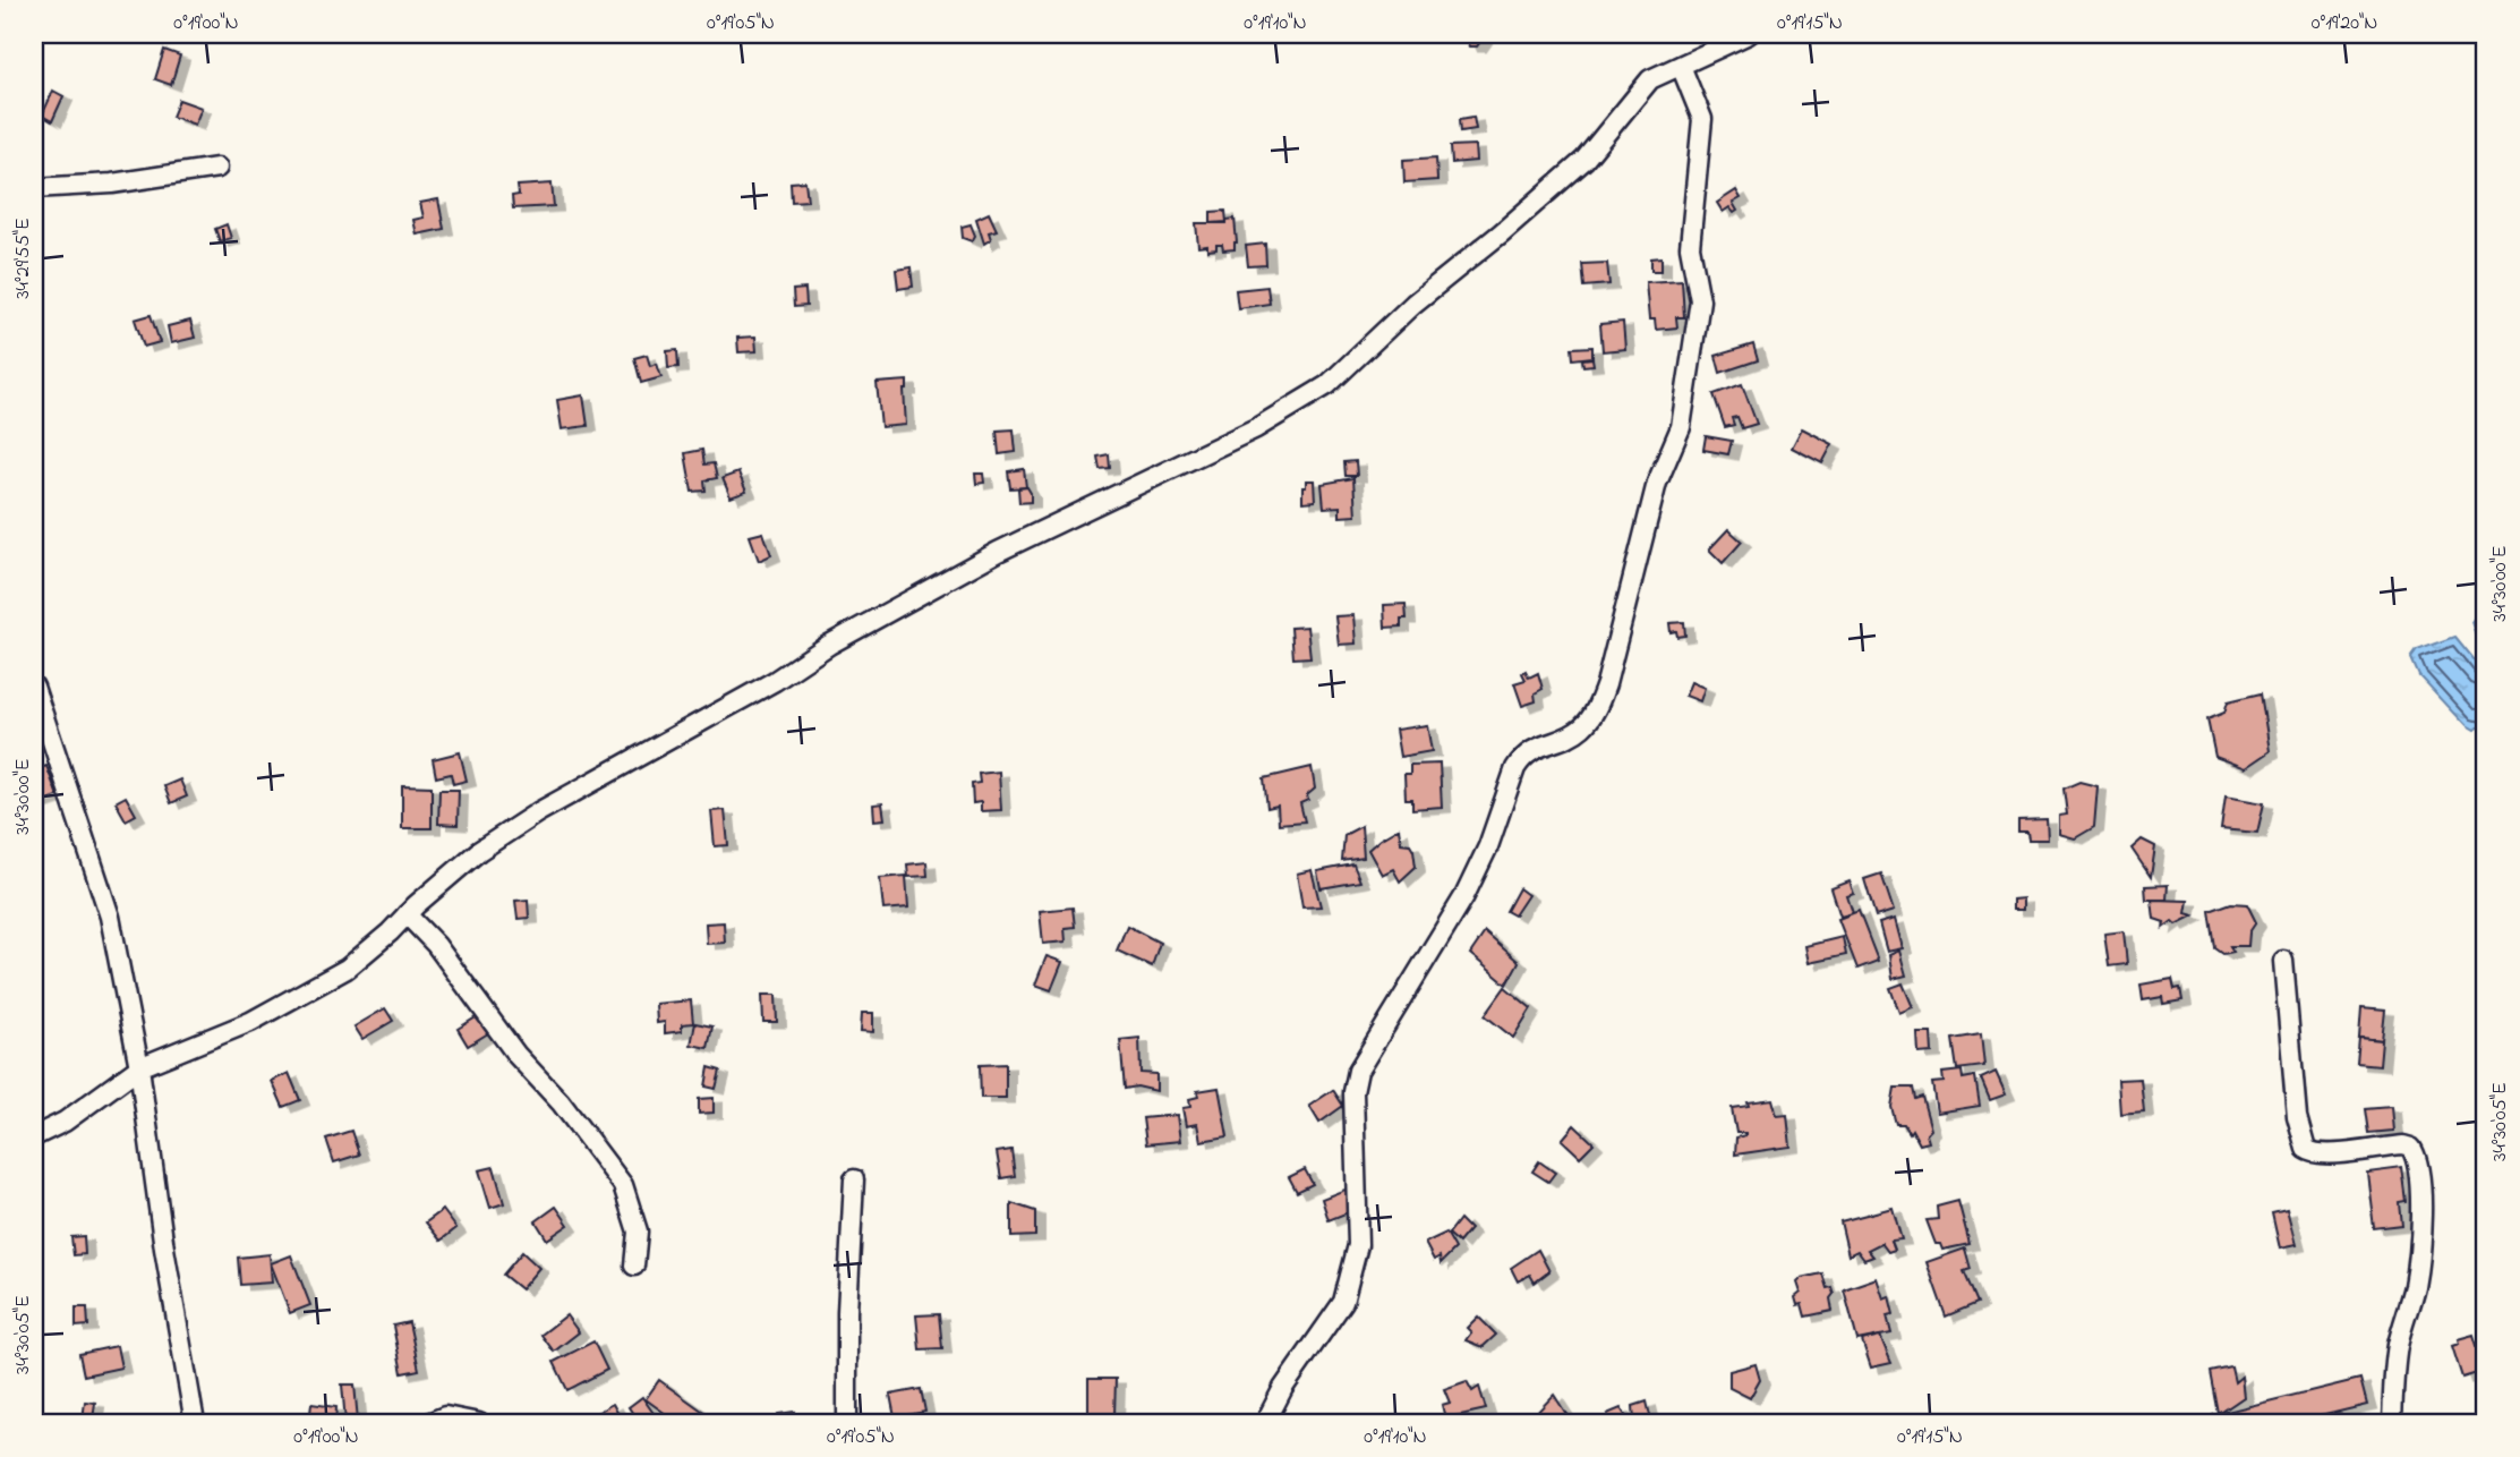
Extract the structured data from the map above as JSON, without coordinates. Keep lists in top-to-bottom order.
{
  "coordinates": [
    "0°19'00\"N",
    "0°19'05\"N",
    "0°19'10\"N",
    "0°19'15\"N",
    "0°19'20\"N",
    "34°29'55\"E",
    "34°30'00\"E",
    "34°30'05\"E"
  ]
}
